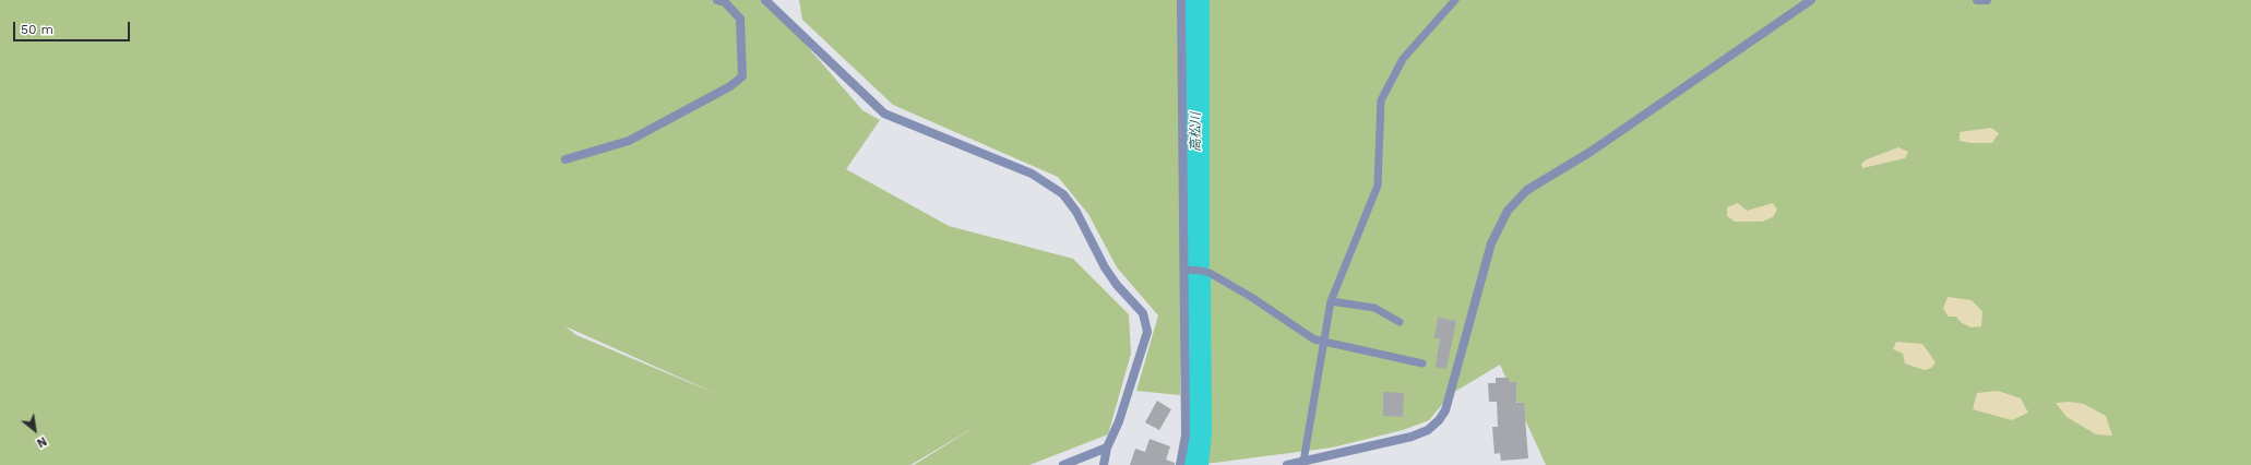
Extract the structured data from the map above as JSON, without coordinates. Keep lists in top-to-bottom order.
{
  "water": ["高松川"],
  "scale_bar": "50 m",
  "north": "bottom right"
}
